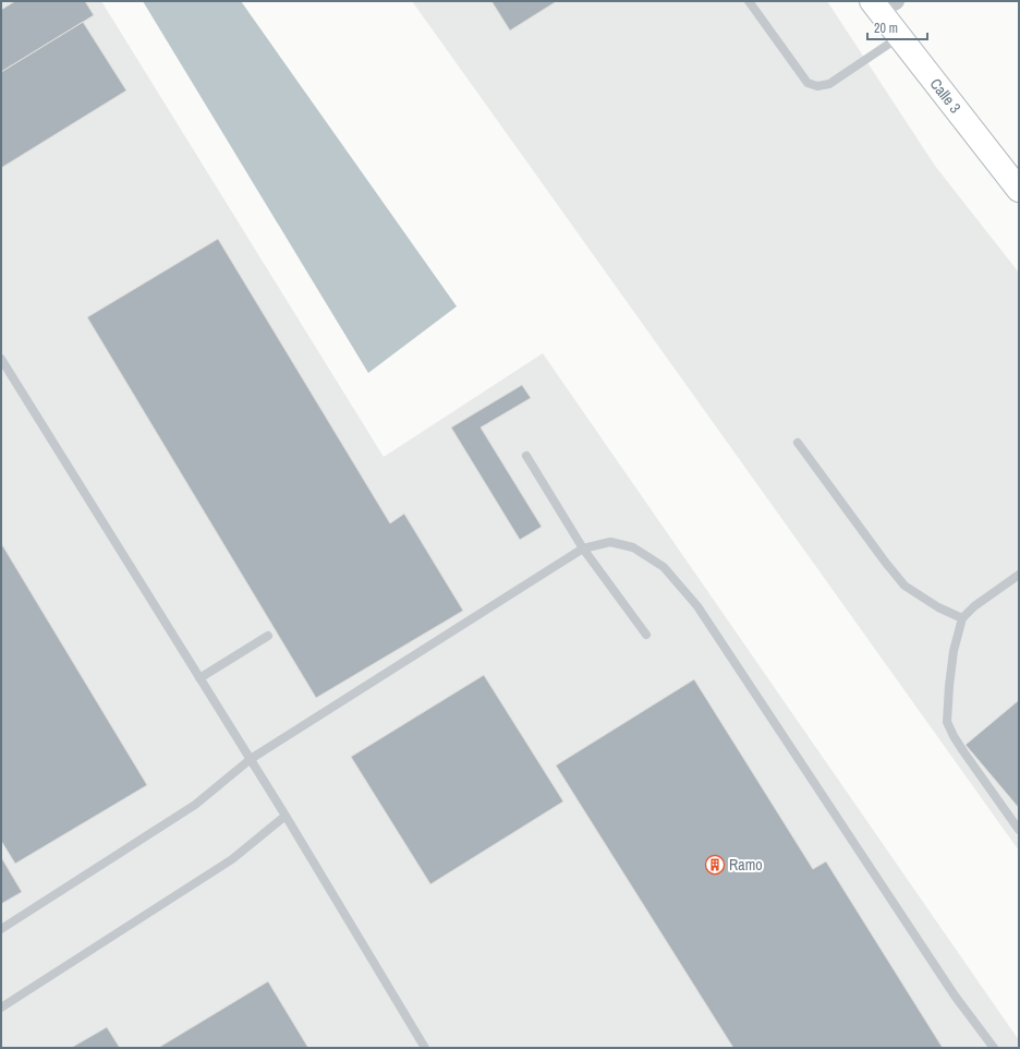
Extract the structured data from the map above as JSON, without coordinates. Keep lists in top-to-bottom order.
{
  "streets": {
    "main road": ["Calle 3"]
  },
  "places": {
    "building": ["Ramo"]
  },
  "scale_bar": "20 m"
}
